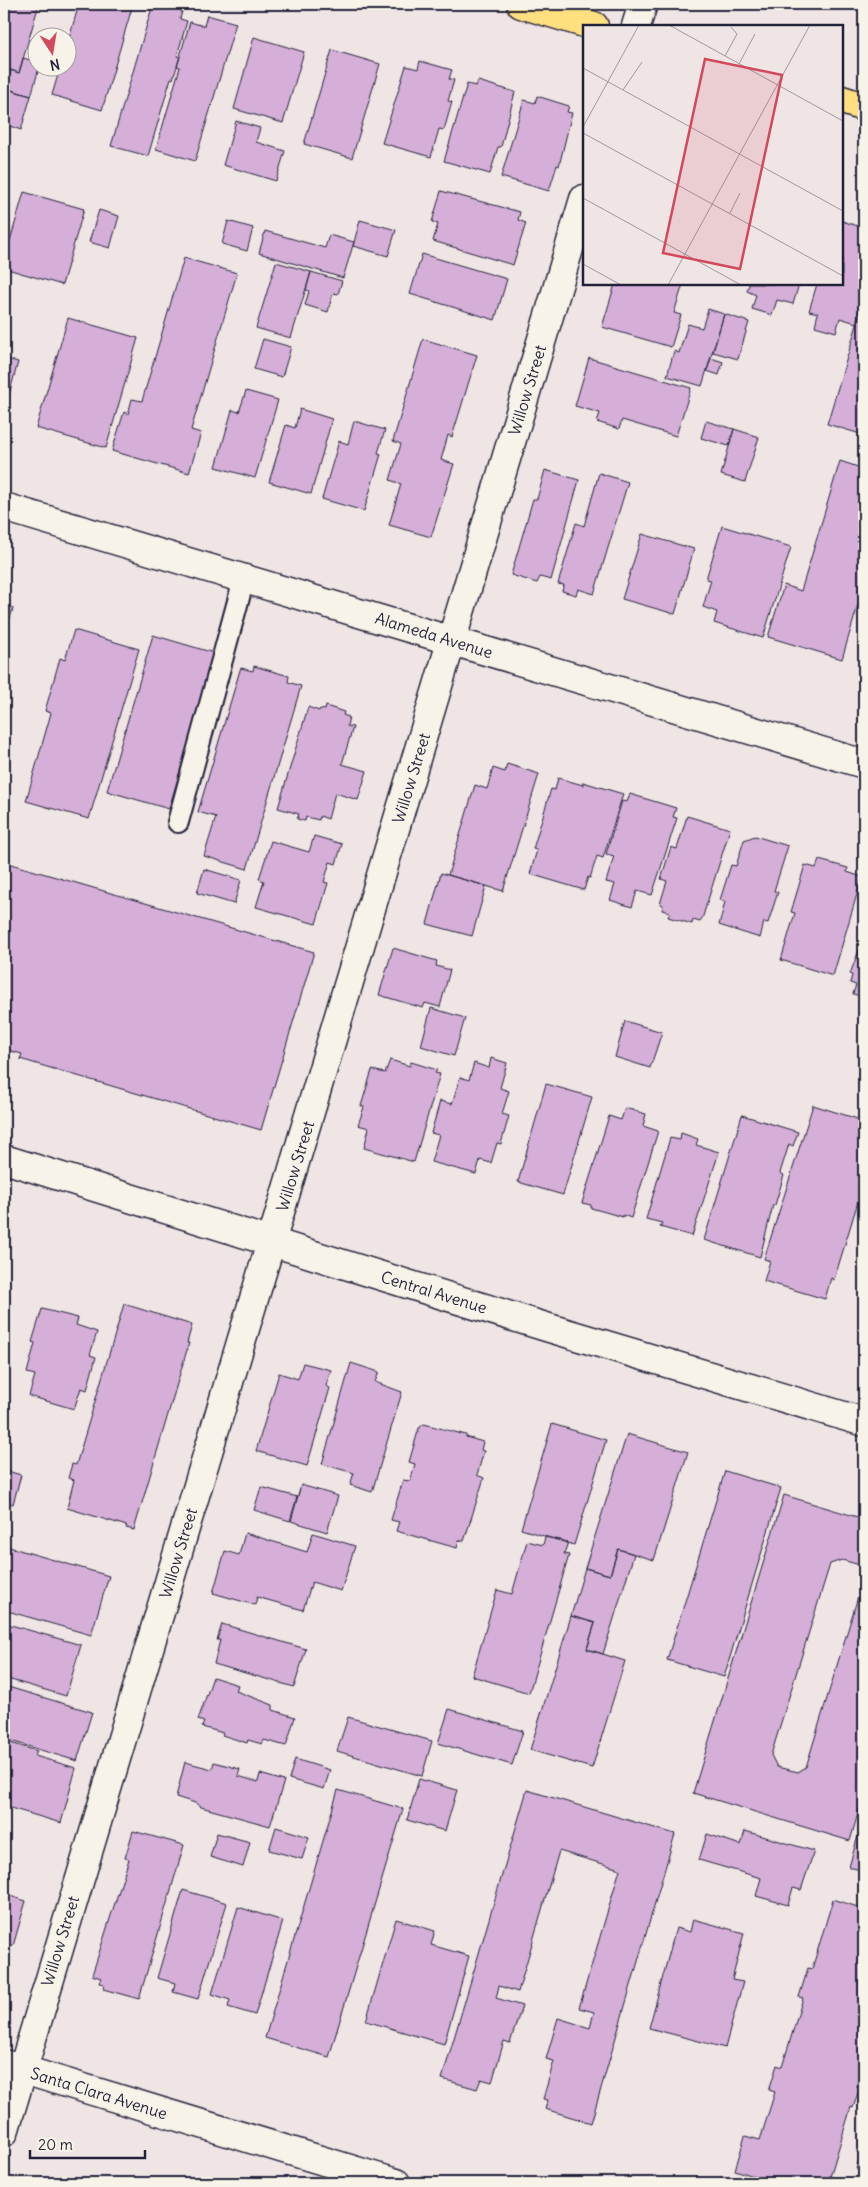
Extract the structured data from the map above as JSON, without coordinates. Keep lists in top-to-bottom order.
{
  "streets": {
    "street": [
      "Willow Street",
      "Alameda Avenue",
      "Central Avenue",
      "Santa Clara Avenue"
    ]
  },
  "crossings": [
    ["Willow Street", "Alameda Avenue"],
    ["Willow Street", "Central Avenue"],
    ["Willow Street", "Santa Clara Avenue"]
  ],
  "scale_bar": "20 m",
  "north": "bottom"
}
